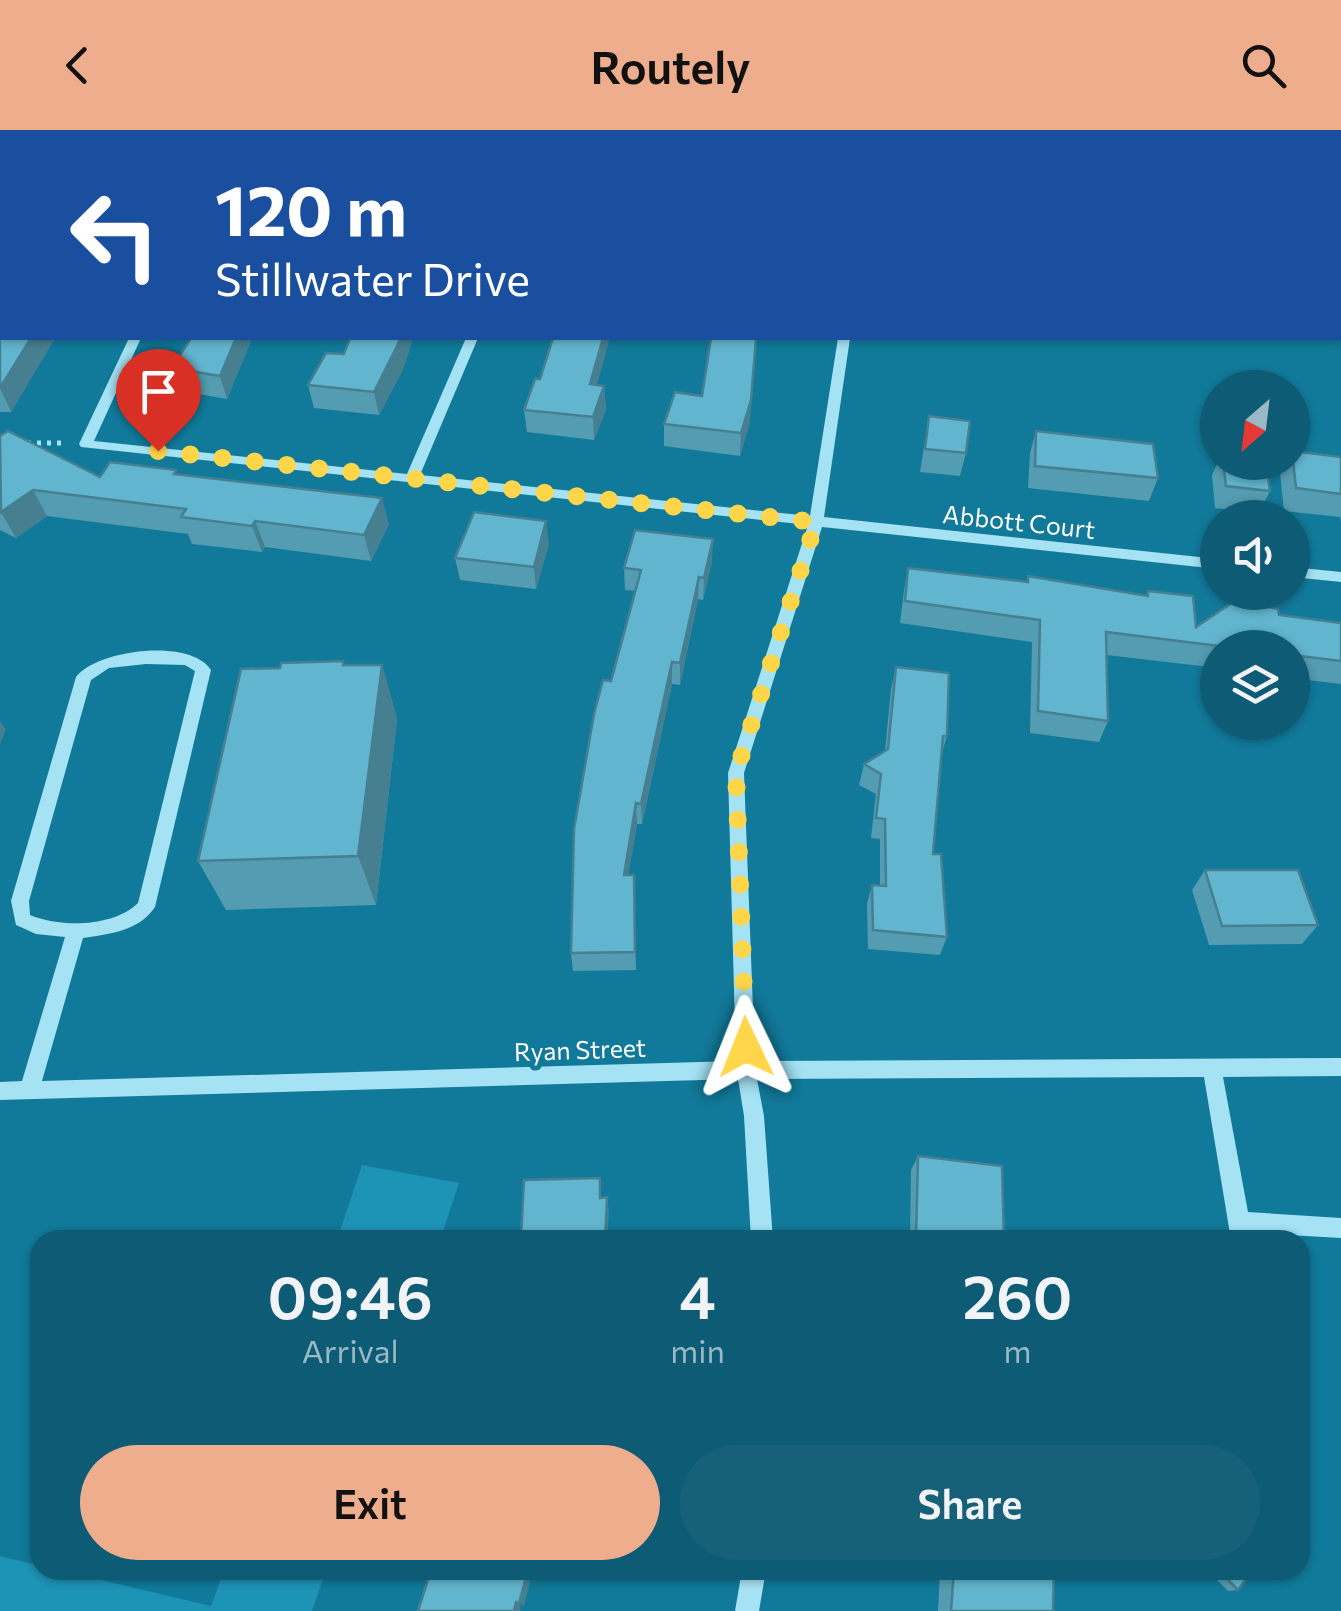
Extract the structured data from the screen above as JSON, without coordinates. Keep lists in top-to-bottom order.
{
  "streets": {
    "street": ["Abbott Court", "Ryan Street"]
  },
  "north": "bottom left",
  "page": {
    "header": "Routely",
    "turn": ["120 m", "Stillwater Drive"],
    "eta": [
      "09:46",
      "Arrival",
      "4",
      "min",
      "260",
      "m"
    ],
    "buttons": ["Exit", "Share"]
  }
}
